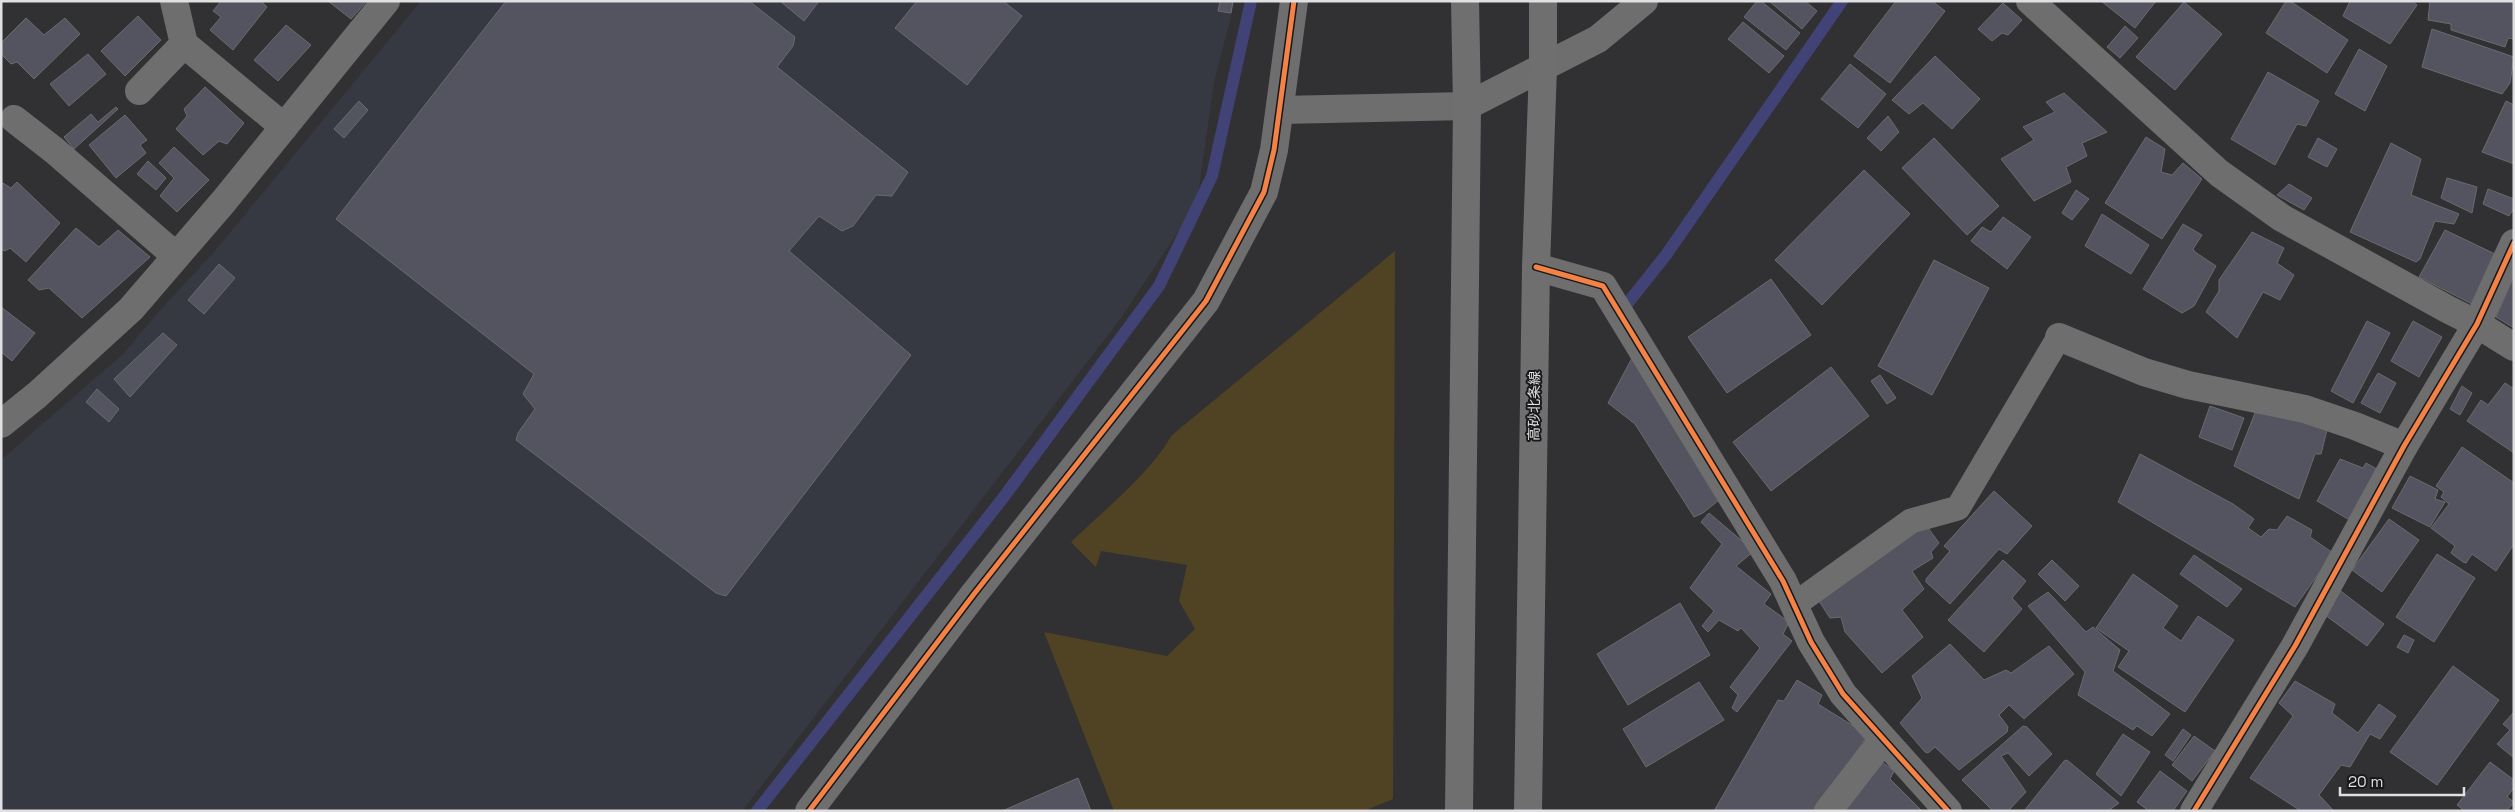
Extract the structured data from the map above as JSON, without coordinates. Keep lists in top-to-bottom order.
{
  "streets": {
    "main road": ["高砂北条線"]
  },
  "scale_bar": "20 m"
}
